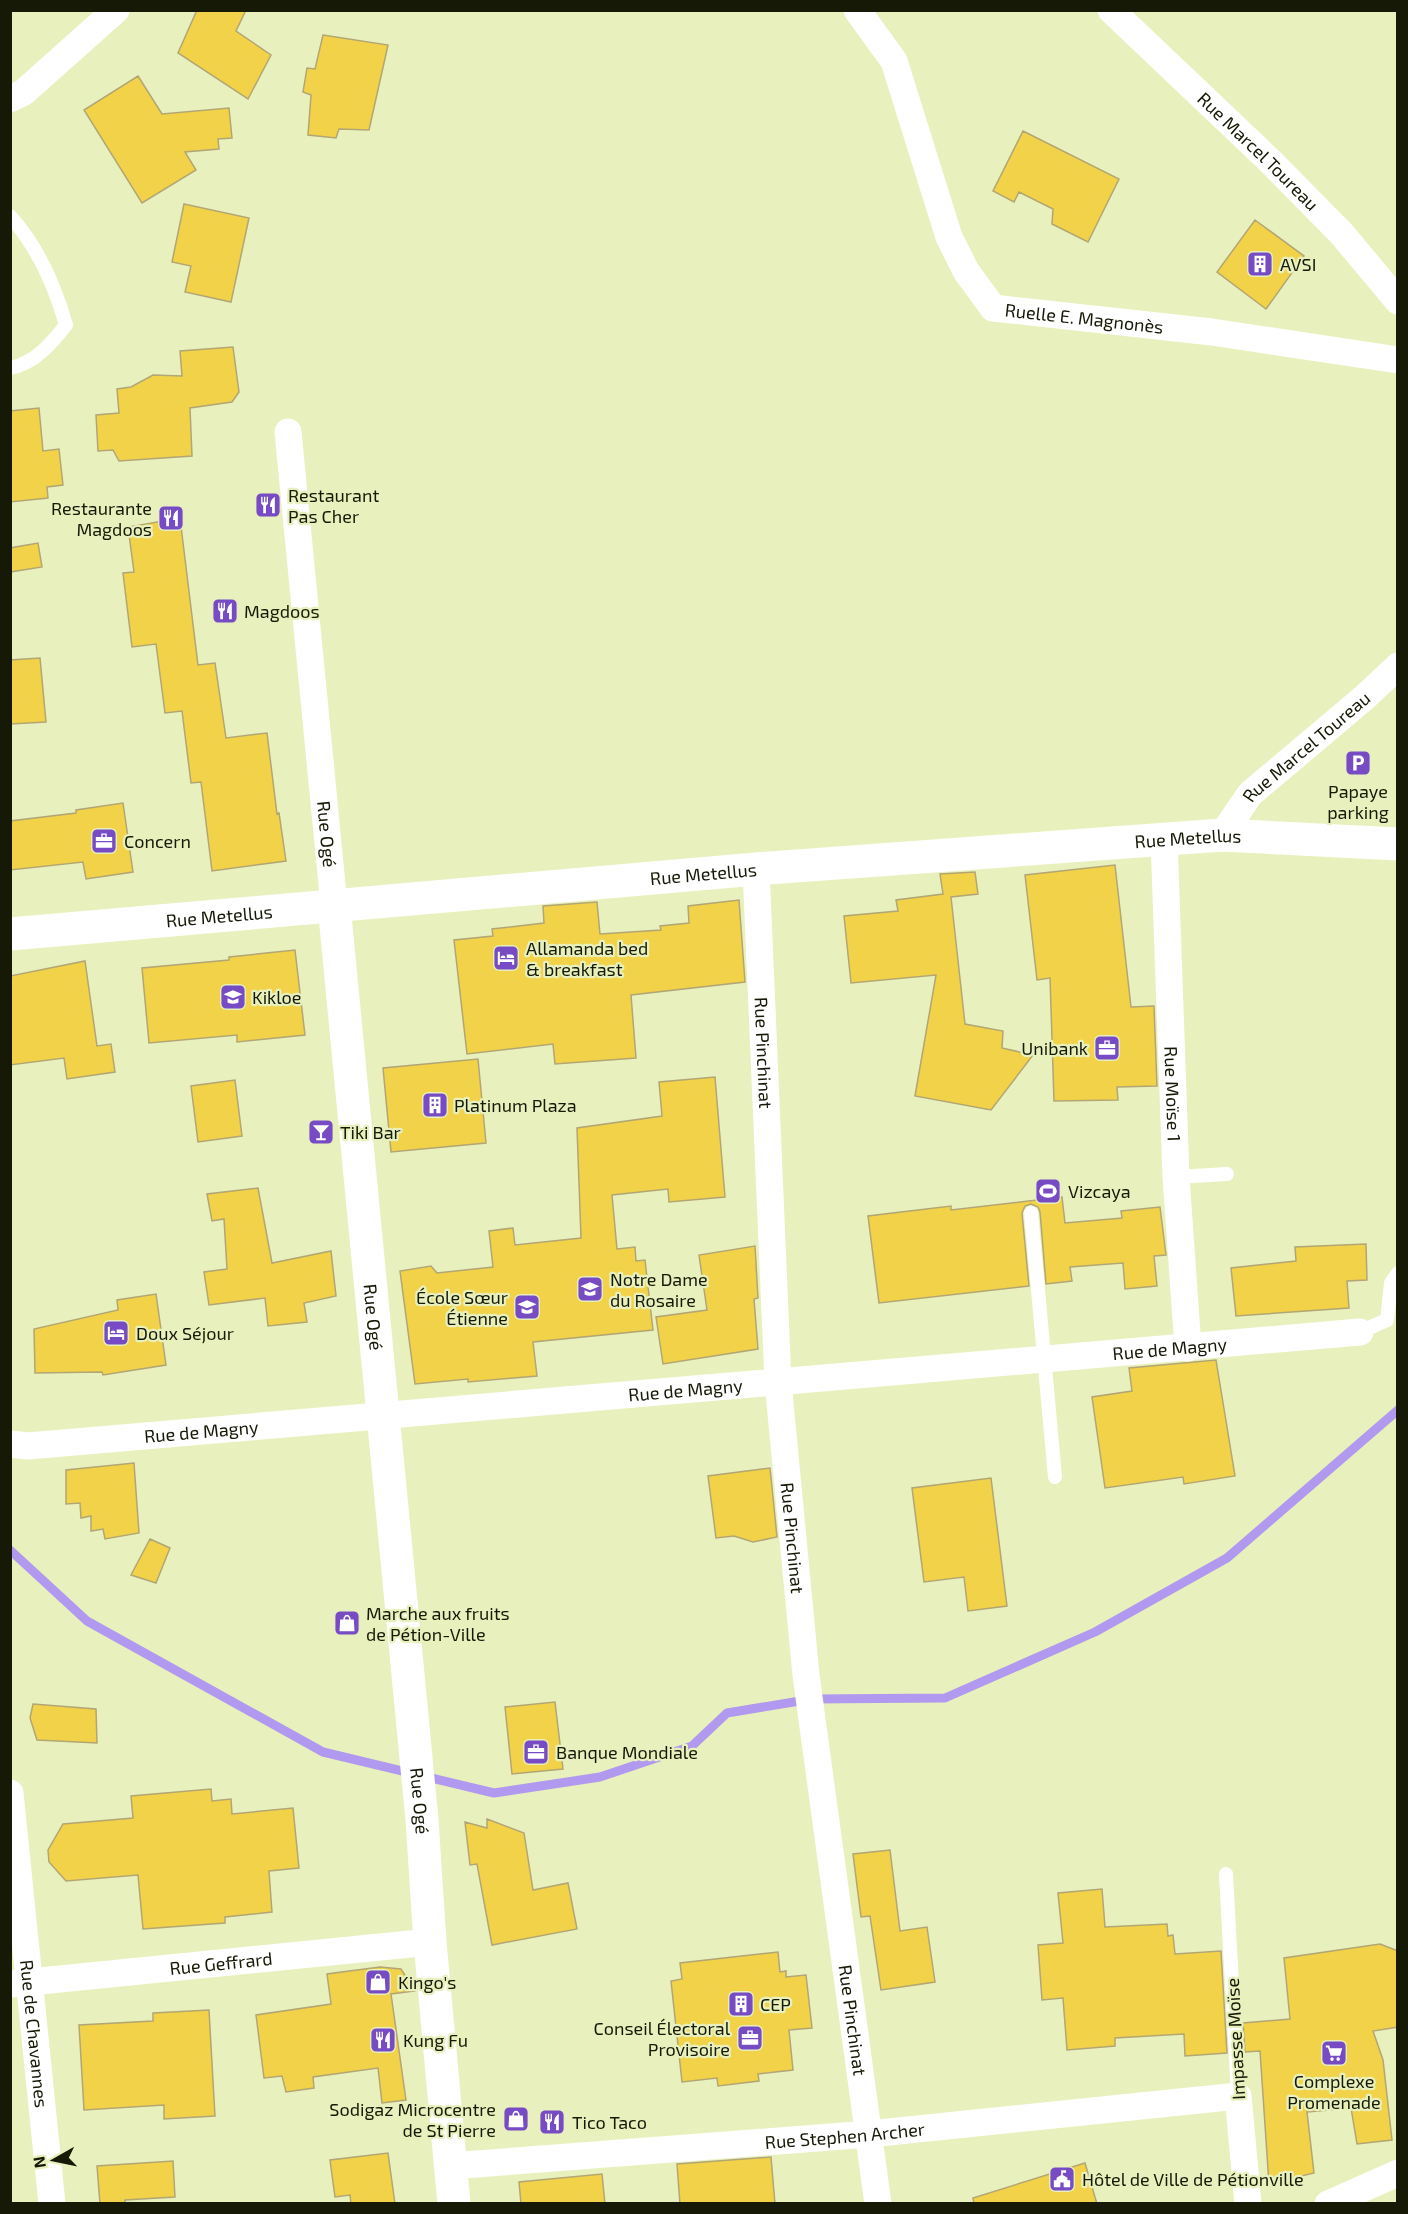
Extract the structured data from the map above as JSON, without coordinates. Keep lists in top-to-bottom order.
{
  "streets": {
    "street": [
      "Rue Marcel Toureau",
      "Ruelle E. Magnonès",
      "Rue Ogé",
      "Rue Metellus",
      "Rue Pinchinat",
      "Rue Moïse 1",
      "Rue de Magny",
      "Rue Geffrard",
      "Rue de Chavannes",
      "Impasse Moïse",
      "Rue Stephen Archer"
    ]
  },
  "crossings": [
    ["Rue Marcel Toureau", "Rue Metellus"],
    ["Rue Ogé", "Rue Metellus"],
    ["Rue Ogé", "Rue de Magny"],
    ["Rue Ogé", "Rue Geffrard"],
    ["Rue Ogé", "Rue Stephen Archer"],
    ["Rue Metellus", "Rue Pinchinat"],
    ["Rue Metellus", "Rue Moïse 1"],
    ["Rue Pinchinat", "Rue de Magny"],
    ["Rue Pinchinat", "Rue Stephen Archer"],
    ["Rue Moïse 1", "Rue de Magny"],
    ["Rue Geffrard", "Rue de Chavannes"],
    ["Impasse Moïse", "Rue Stephen Archer"]
  ],
  "places": {
    "building": ["AVSI", "Platinum Plaza", "CEP"],
    "restaurant": [
      "Restaurant Pas Cher",
      "Restaurante Magdoos",
      "Magdoos",
      "Kung Fu",
      "Tico Taco"
    ],
    "parking": ["Papaye parking"],
    "office": [
      "Concern",
      "Unibank",
      "Banque Mondiale",
      "Conseil Électoral Provisoire"
    ],
    "hotel": ["Allamanda bed & breakfast", "Doux Séjour"],
    "school or university": ["Kikloe", "Notre Dame du Rosaire", "École Sœur Étienne"],
    "bar": ["Tiki Bar"],
    "sports": ["Vizcaya"],
    "shop": ["Marche aux fruits de Pétion-Ville", "Kingo's", "Sodigaz Microcentre de St Pierre"],
    "supermarket": ["Complexe Promenade"],
    "public building": ["Hôtel de Ville de Pétionville"]
  },
  "north": "left"
}
